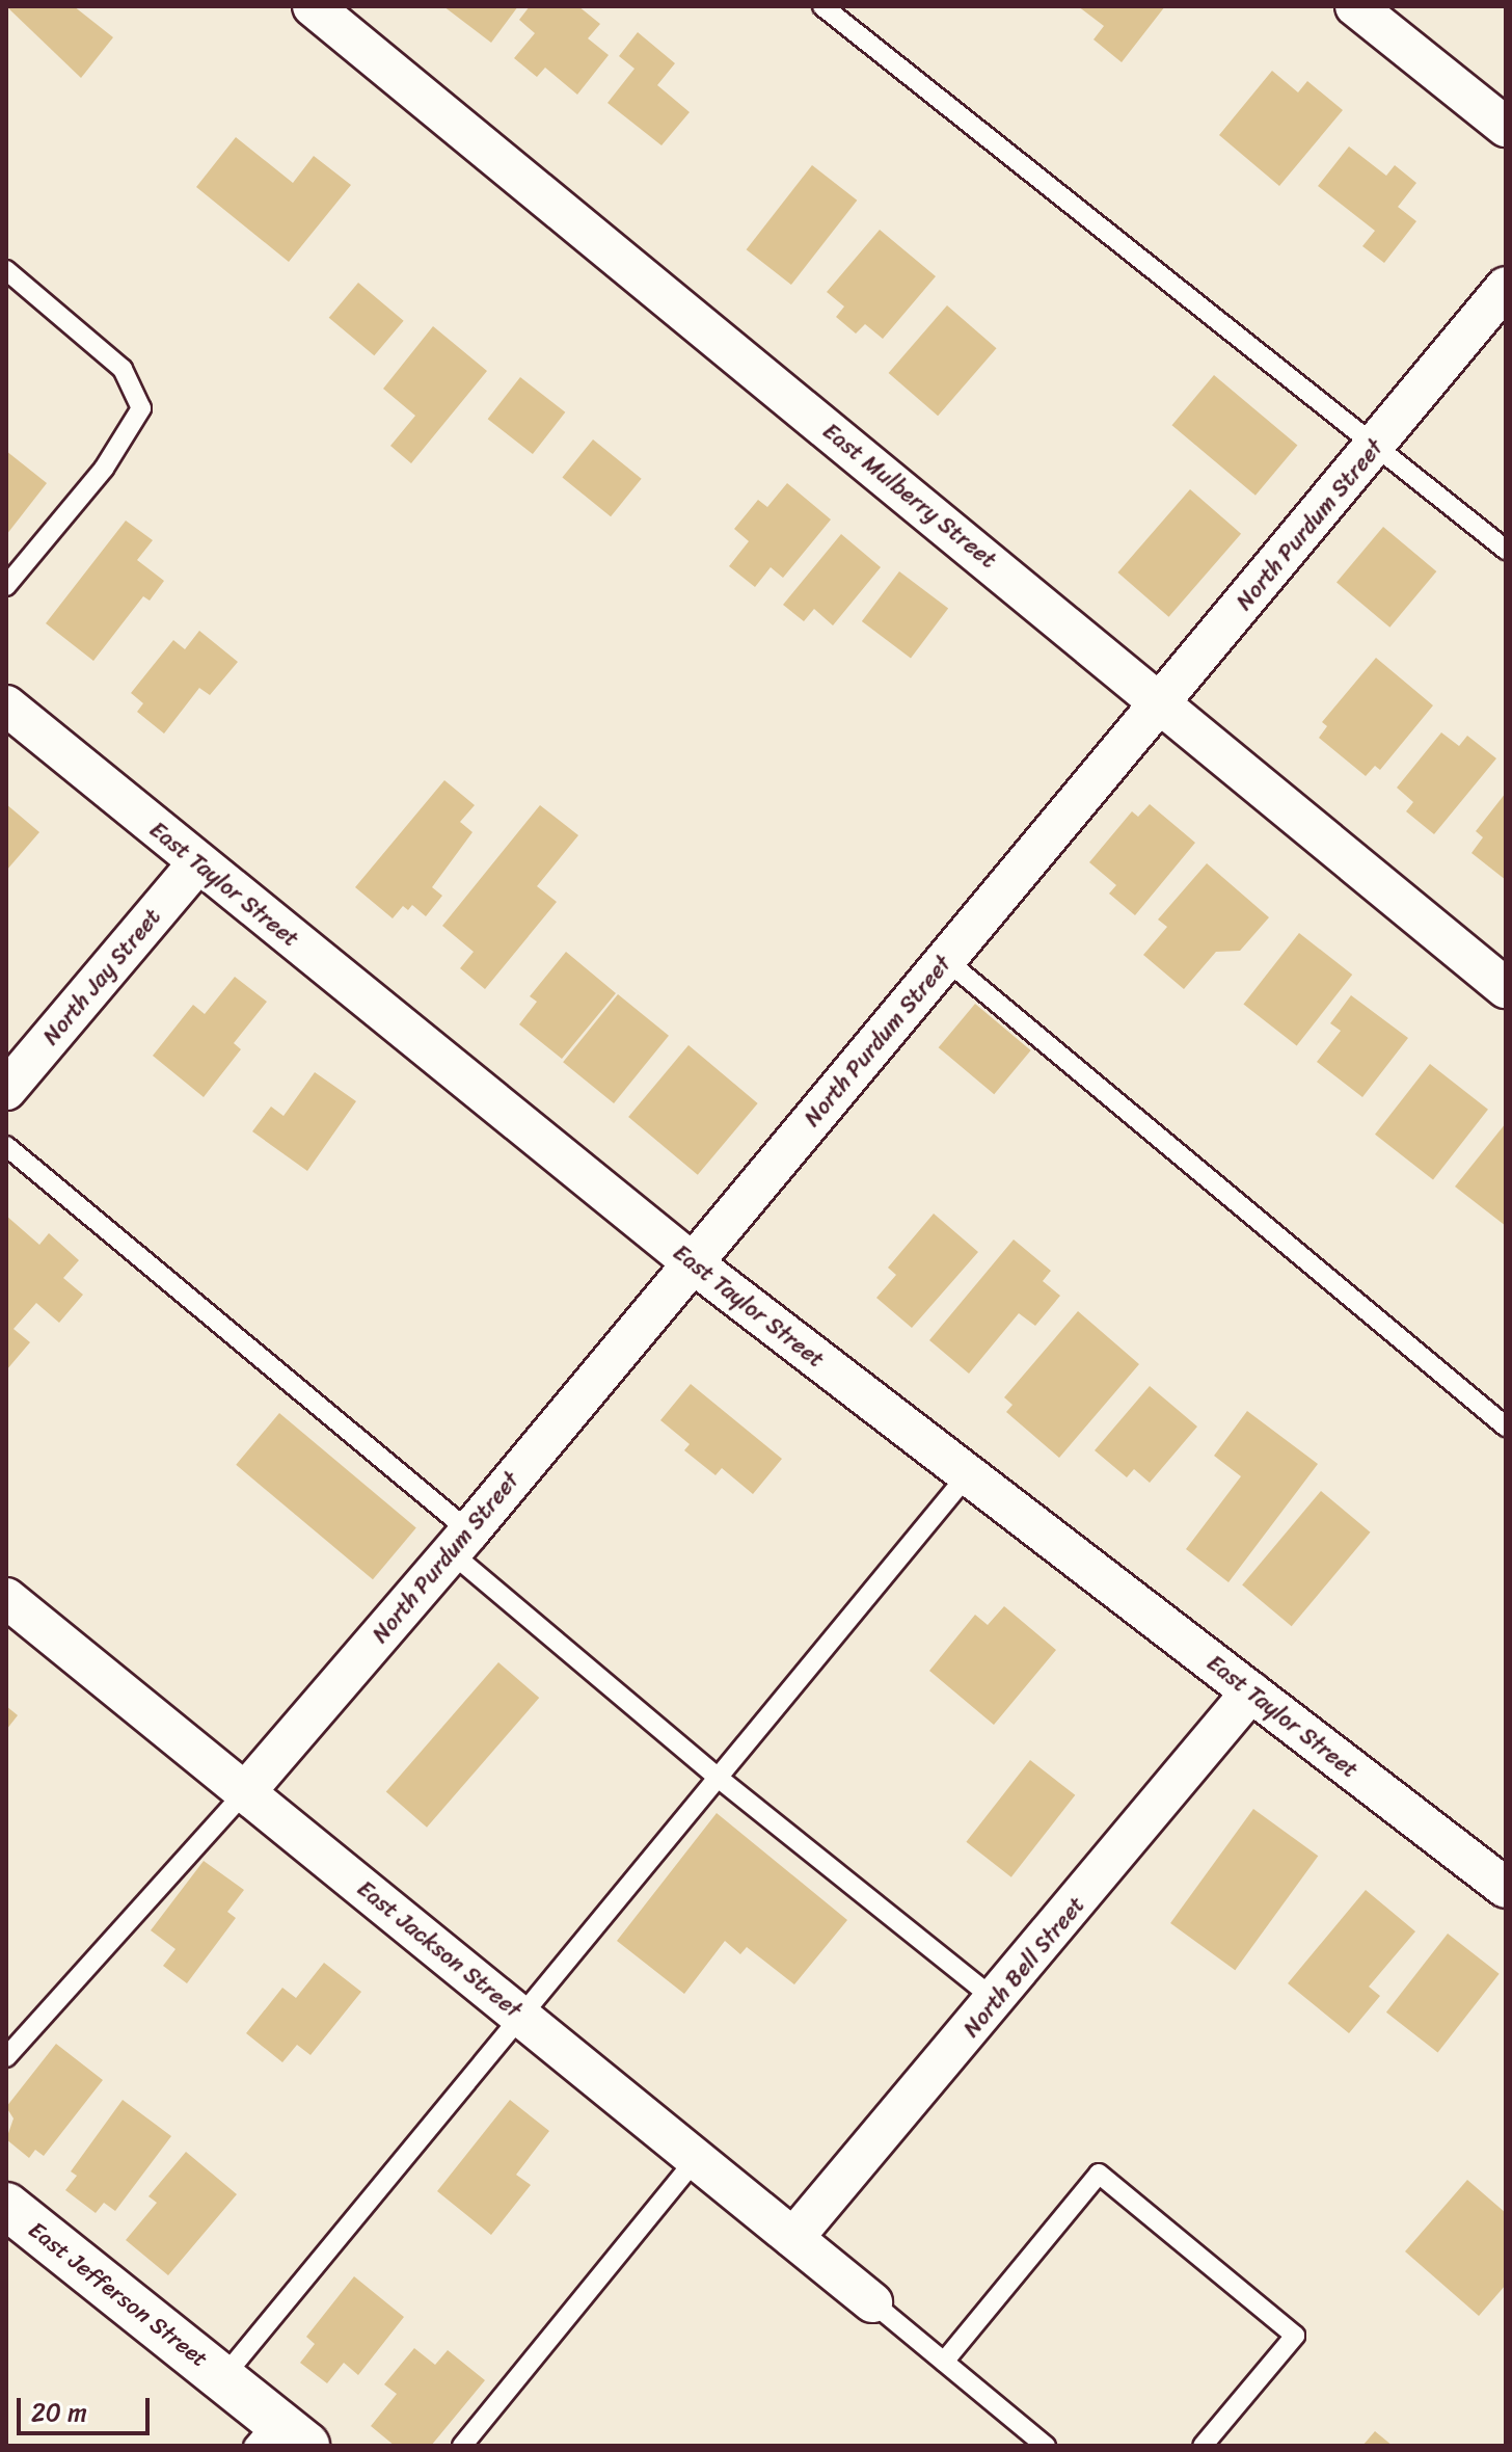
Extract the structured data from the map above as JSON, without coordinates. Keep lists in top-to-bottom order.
{
  "streets": {
    "street": [
      "East Mulberry Street",
      "North Purdum Street",
      "East Taylor Street",
      "North Jay Street",
      "East Jackson Street",
      "North Bell Street",
      "East Jefferson Street"
    ]
  },
  "crossings": [
    ["East Mulberry Street", "North Purdum Street"],
    ["North Purdum Street", "East Taylor Street"],
    ["North Purdum Street", "East Jackson Street"],
    ["East Taylor Street", "North Jay Street"],
    ["East Taylor Street", "North Bell Street"],
    ["East Jackson Street", "North Bell Street"]
  ],
  "scale_bar": "20 m"
}
